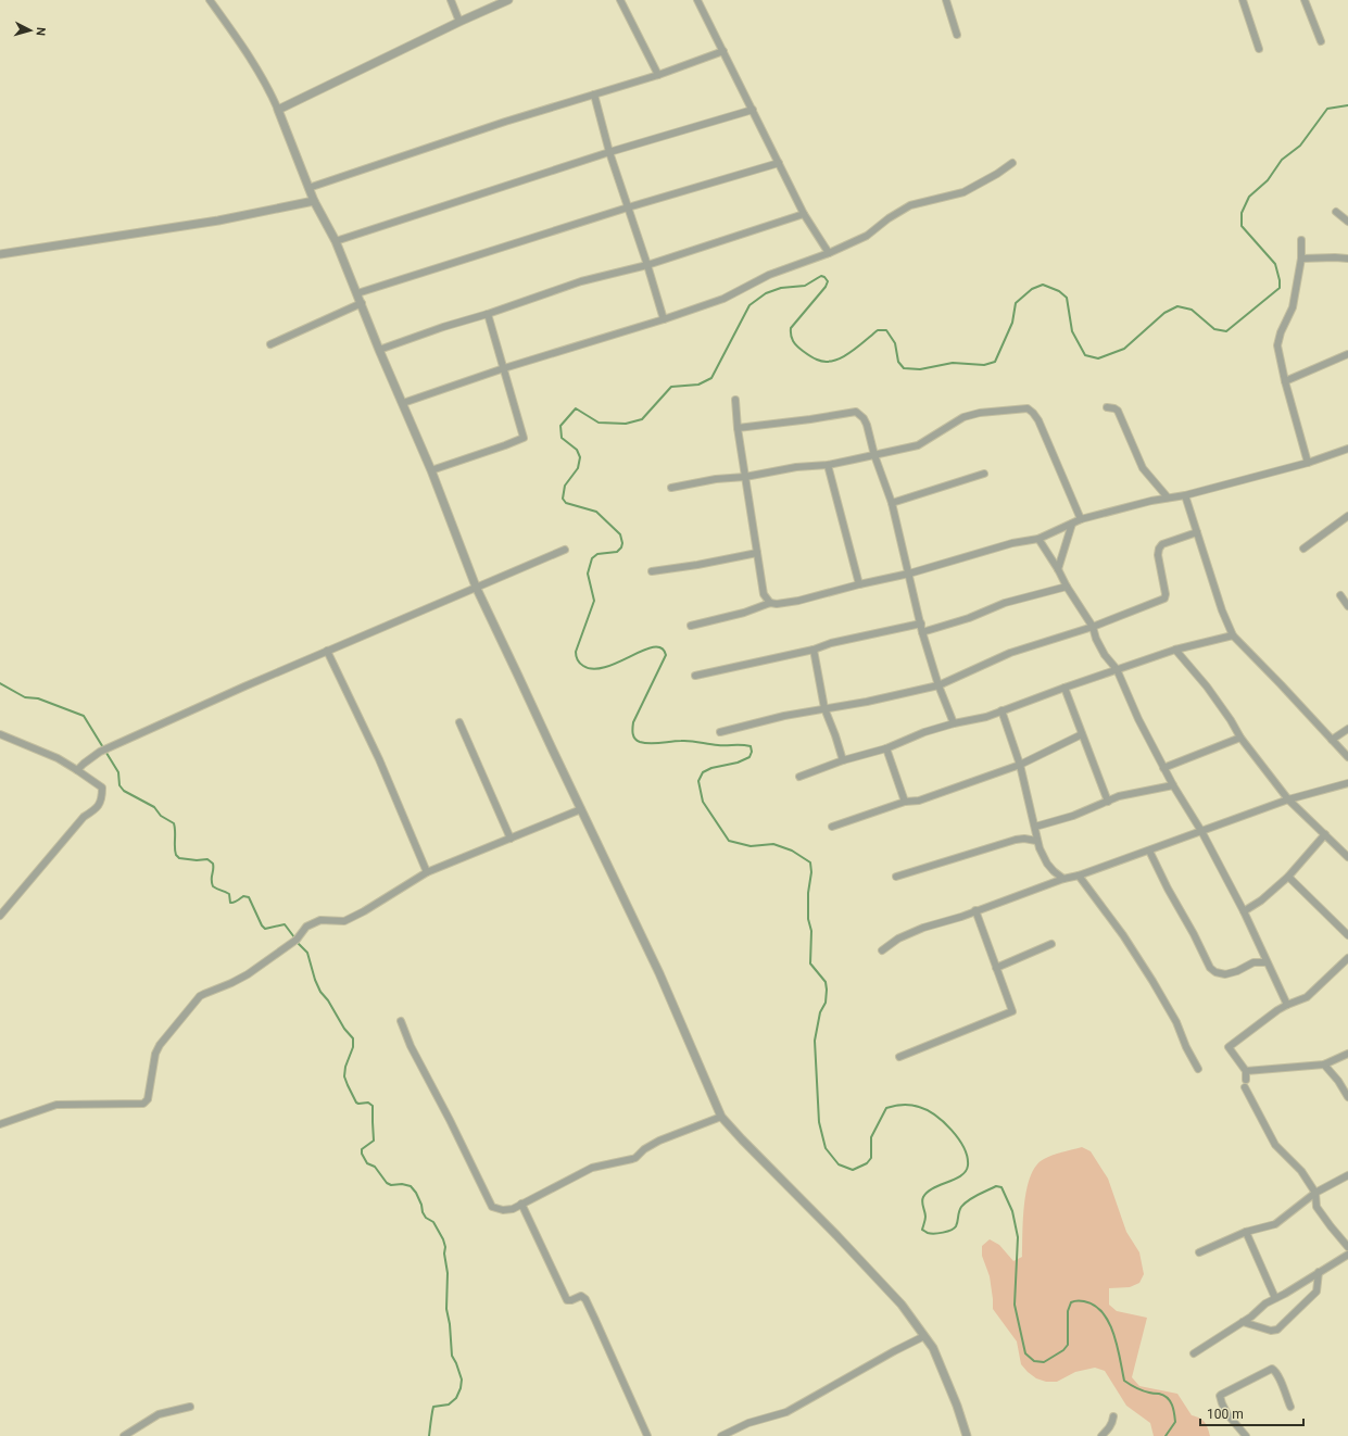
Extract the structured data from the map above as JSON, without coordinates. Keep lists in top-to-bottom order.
{
  "scale_bar": "100 m",
  "north": "right"
}
